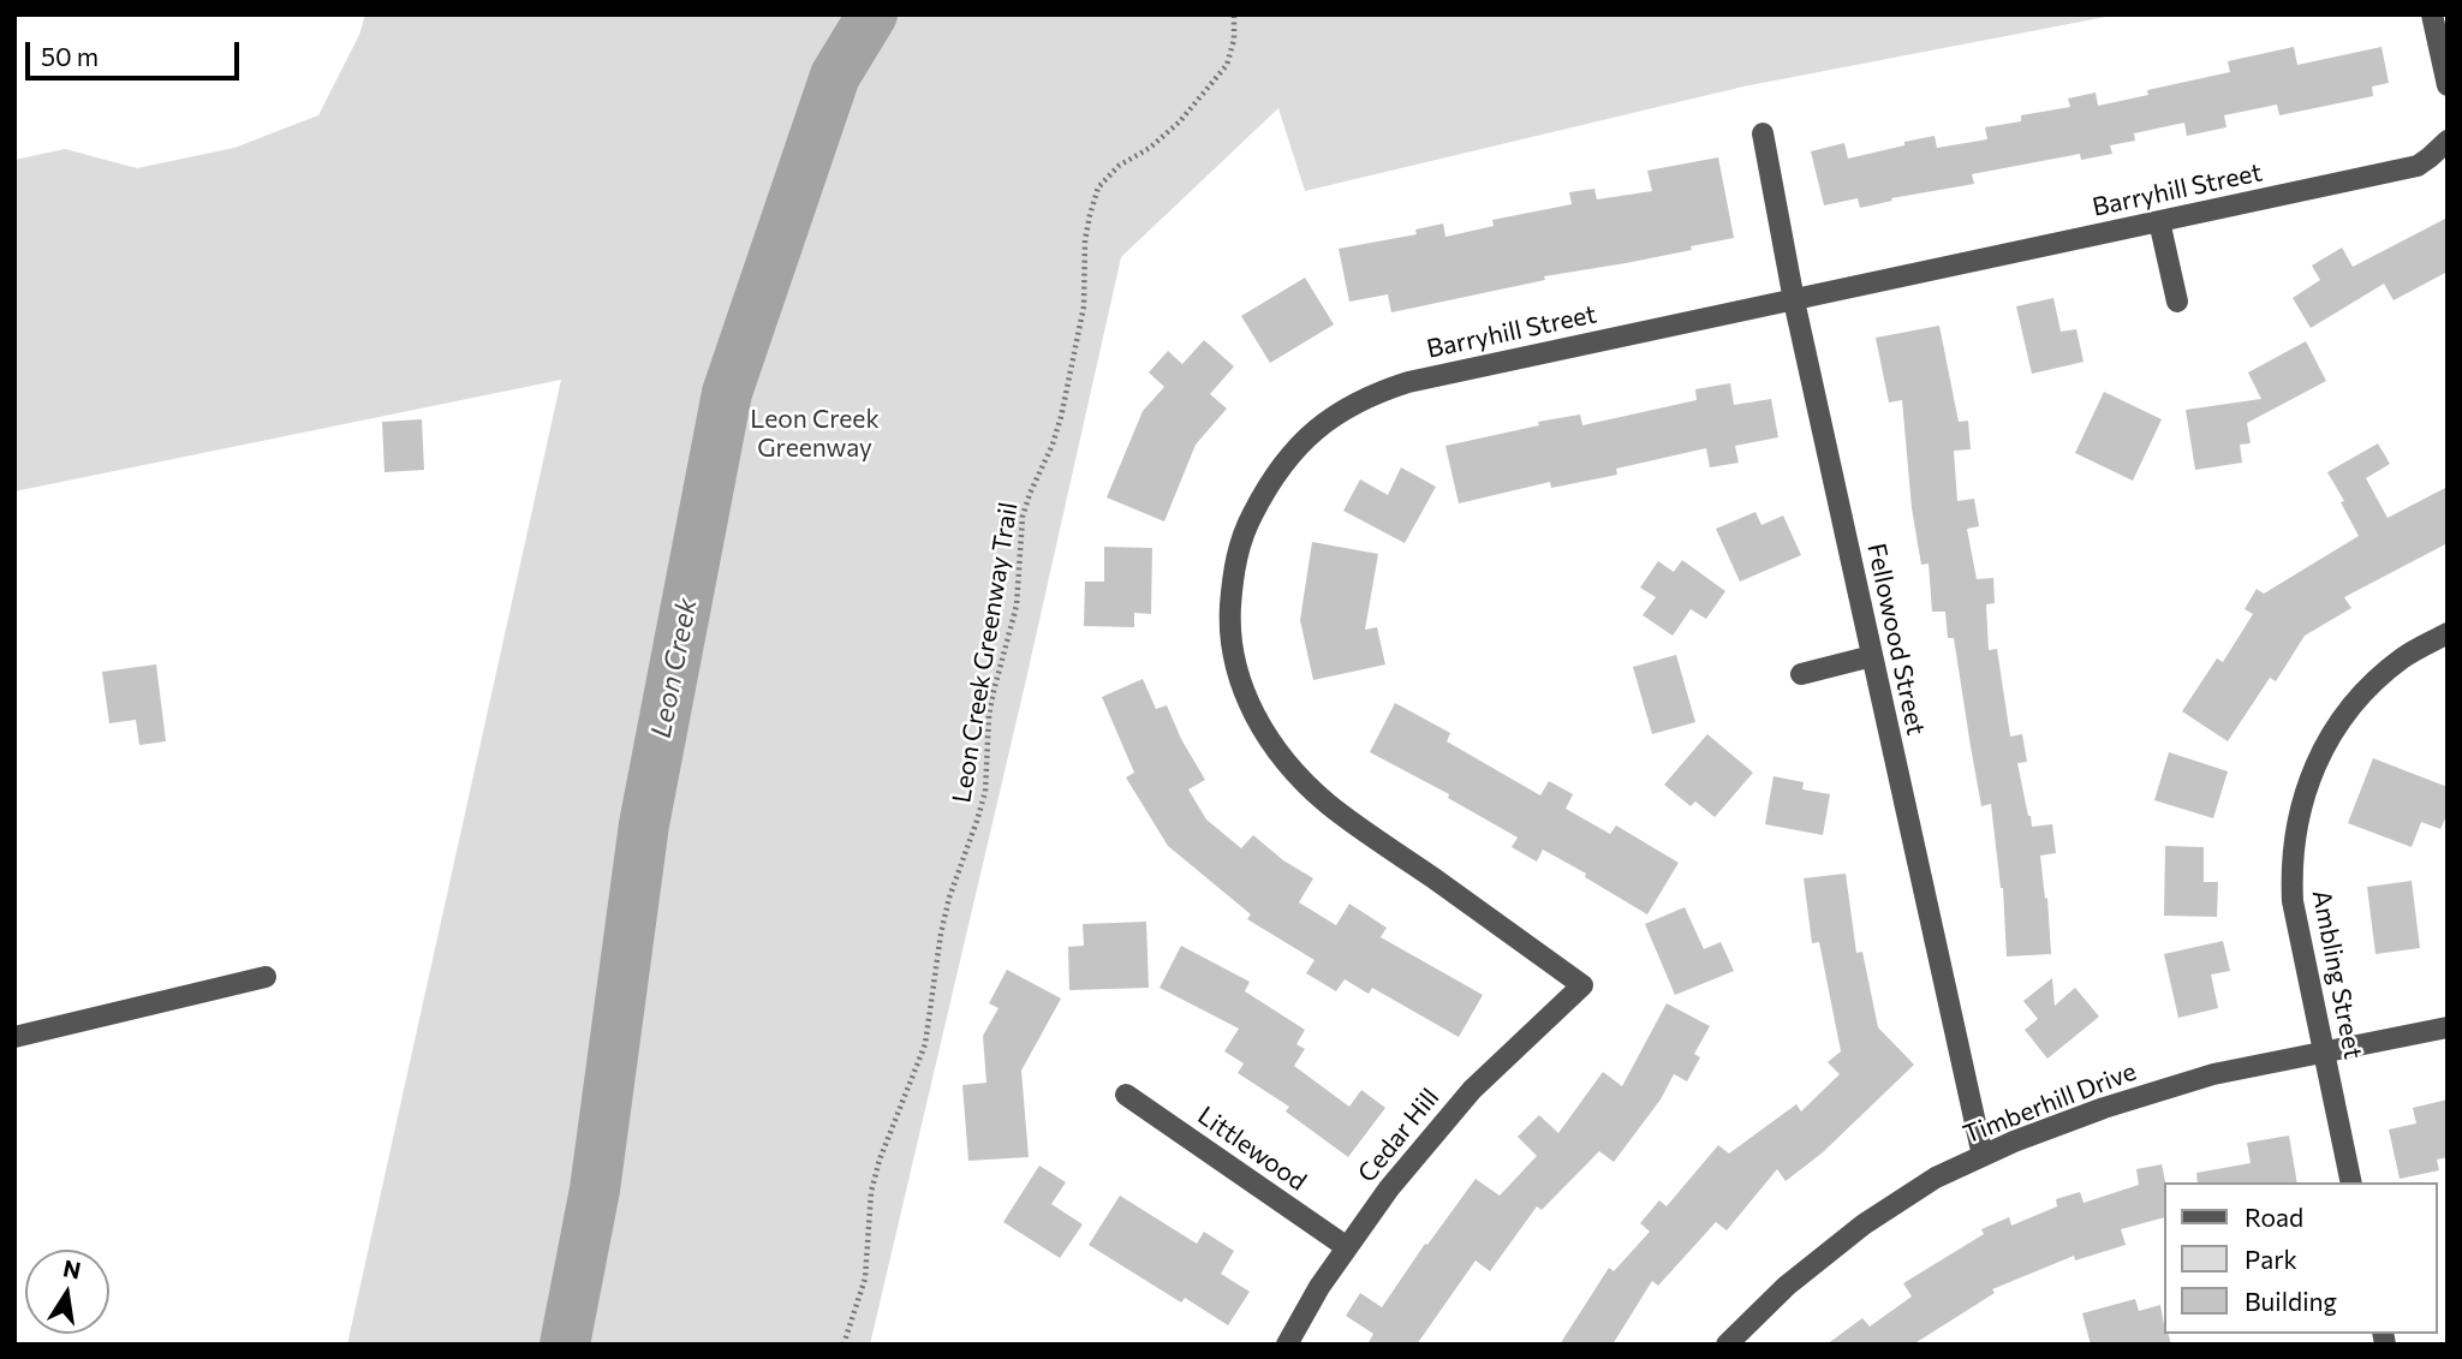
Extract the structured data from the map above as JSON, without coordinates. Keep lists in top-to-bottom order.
{
  "streets": {
    "street": [
      "Barryhill Street",
      "Fellowood Street",
      "Ambling Street",
      "Timberhill Drive",
      "Cedar Hill",
      "Littlewood"
    ],
    "path": ["Leon Creek Greenway Trail"]
  },
  "crossings": [
    ["Barryhill Street", "Fellowood Street"],
    ["Barryhill Street", "Cedar Hill"],
    ["Fellowood Street", "Timberhill Drive"],
    ["Ambling Street", "Timberhill Drive"],
    ["Cedar Hill", "Littlewood"]
  ],
  "water": ["Leon Creek"],
  "parks": ["Leon Creek Greenway"],
  "legend": ["Road", "Park", "Building"],
  "scale_bar": "50 m",
  "north": "top"
}
